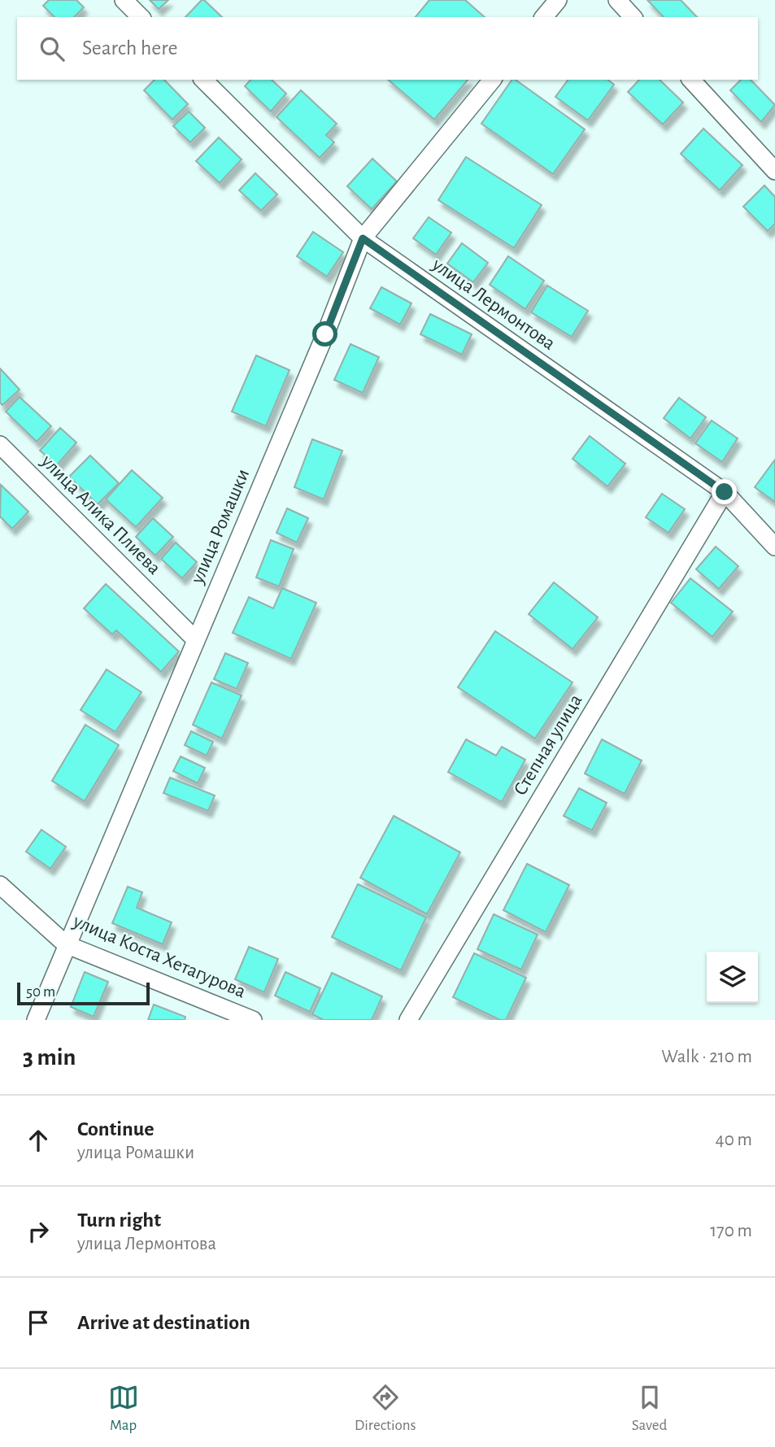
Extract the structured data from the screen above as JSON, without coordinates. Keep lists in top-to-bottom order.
{
  "streets": {
    "street": [
      "улица Лермонтова",
      "улица Алика Плиева",
      "улица Ромашки",
      "Степная улица",
      "улица Коста Хетагурова"
    ]
  },
  "crossings": [
    ["улица Лермонтова", "улица Ромашки"],
    ["улица Лермонтова", "Степная улица"],
    ["улица Алика Плиева", "улица Ромашки"],
    ["улица Ромашки", "улица Коста Хетагурова"]
  ],
  "scale_bar": "50 m",
  "page": {
    "search": "Search here",
    "scale": "50 m",
    "heading": ["3 min", "Walk · 210 m"],
    "list": [
      ["Continue", "улица Ромашки", "40 m"],
      ["Turn right", "улица Лермонтова", "170 m"],
      "Arrive at destination"
    ],
    "nav": ["Map", "Directions", "Saved"]
  }
}
